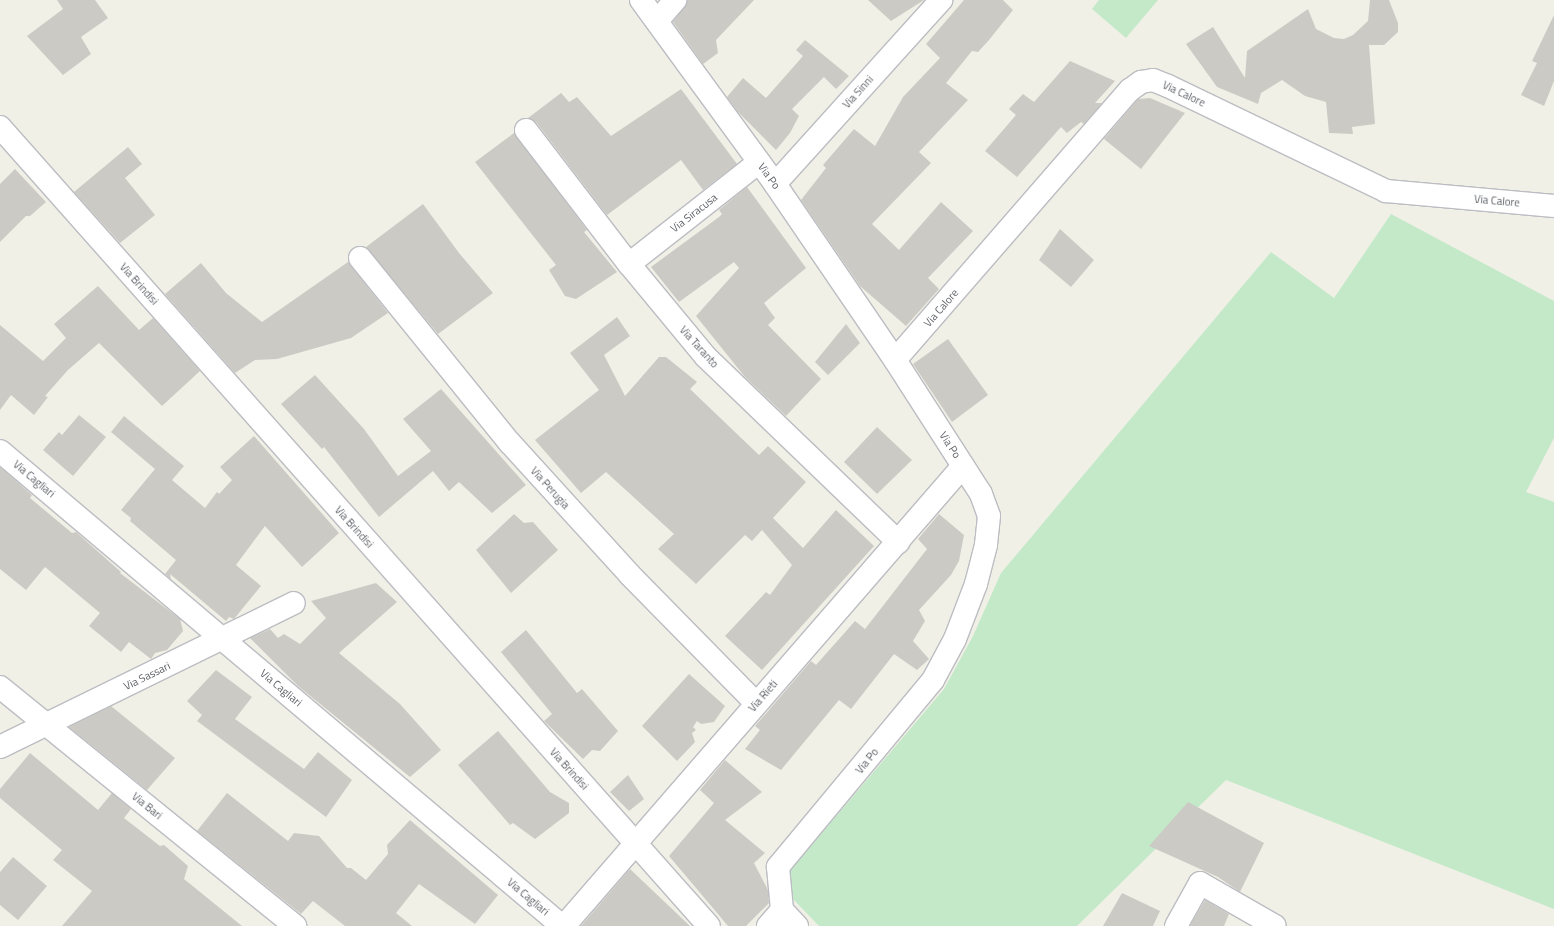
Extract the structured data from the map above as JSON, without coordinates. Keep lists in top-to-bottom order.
{
  "streets": {
    "street": [
      "Via Sinni",
      "Via Calore",
      "Via Po",
      "Via Siracusa",
      "Via Brindisi",
      "Via Taranto",
      "Via Cagliari",
      "Via Perugia",
      "Via Sassari",
      "Via Rieti",
      "Via Bari"
    ]
  },
  "crossings": [
    ["Via Sinni", "Via Po"],
    ["Via Calore", "Via Po"],
    ["Via Po", "Via Siracusa"],
    ["Via Po", "Via Rieti"],
    ["Via Siracusa", "Via Taranto"],
    ["Via Brindisi", "Via Rieti"],
    ["Via Taranto", "Via Rieti"],
    ["Via Cagliari", "Via Sassari"],
    ["Via Cagliari", "Via Rieti"],
    ["Via Perugia", "Via Rieti"],
    ["Via Sassari", "Via Bari"]
  ]
}
